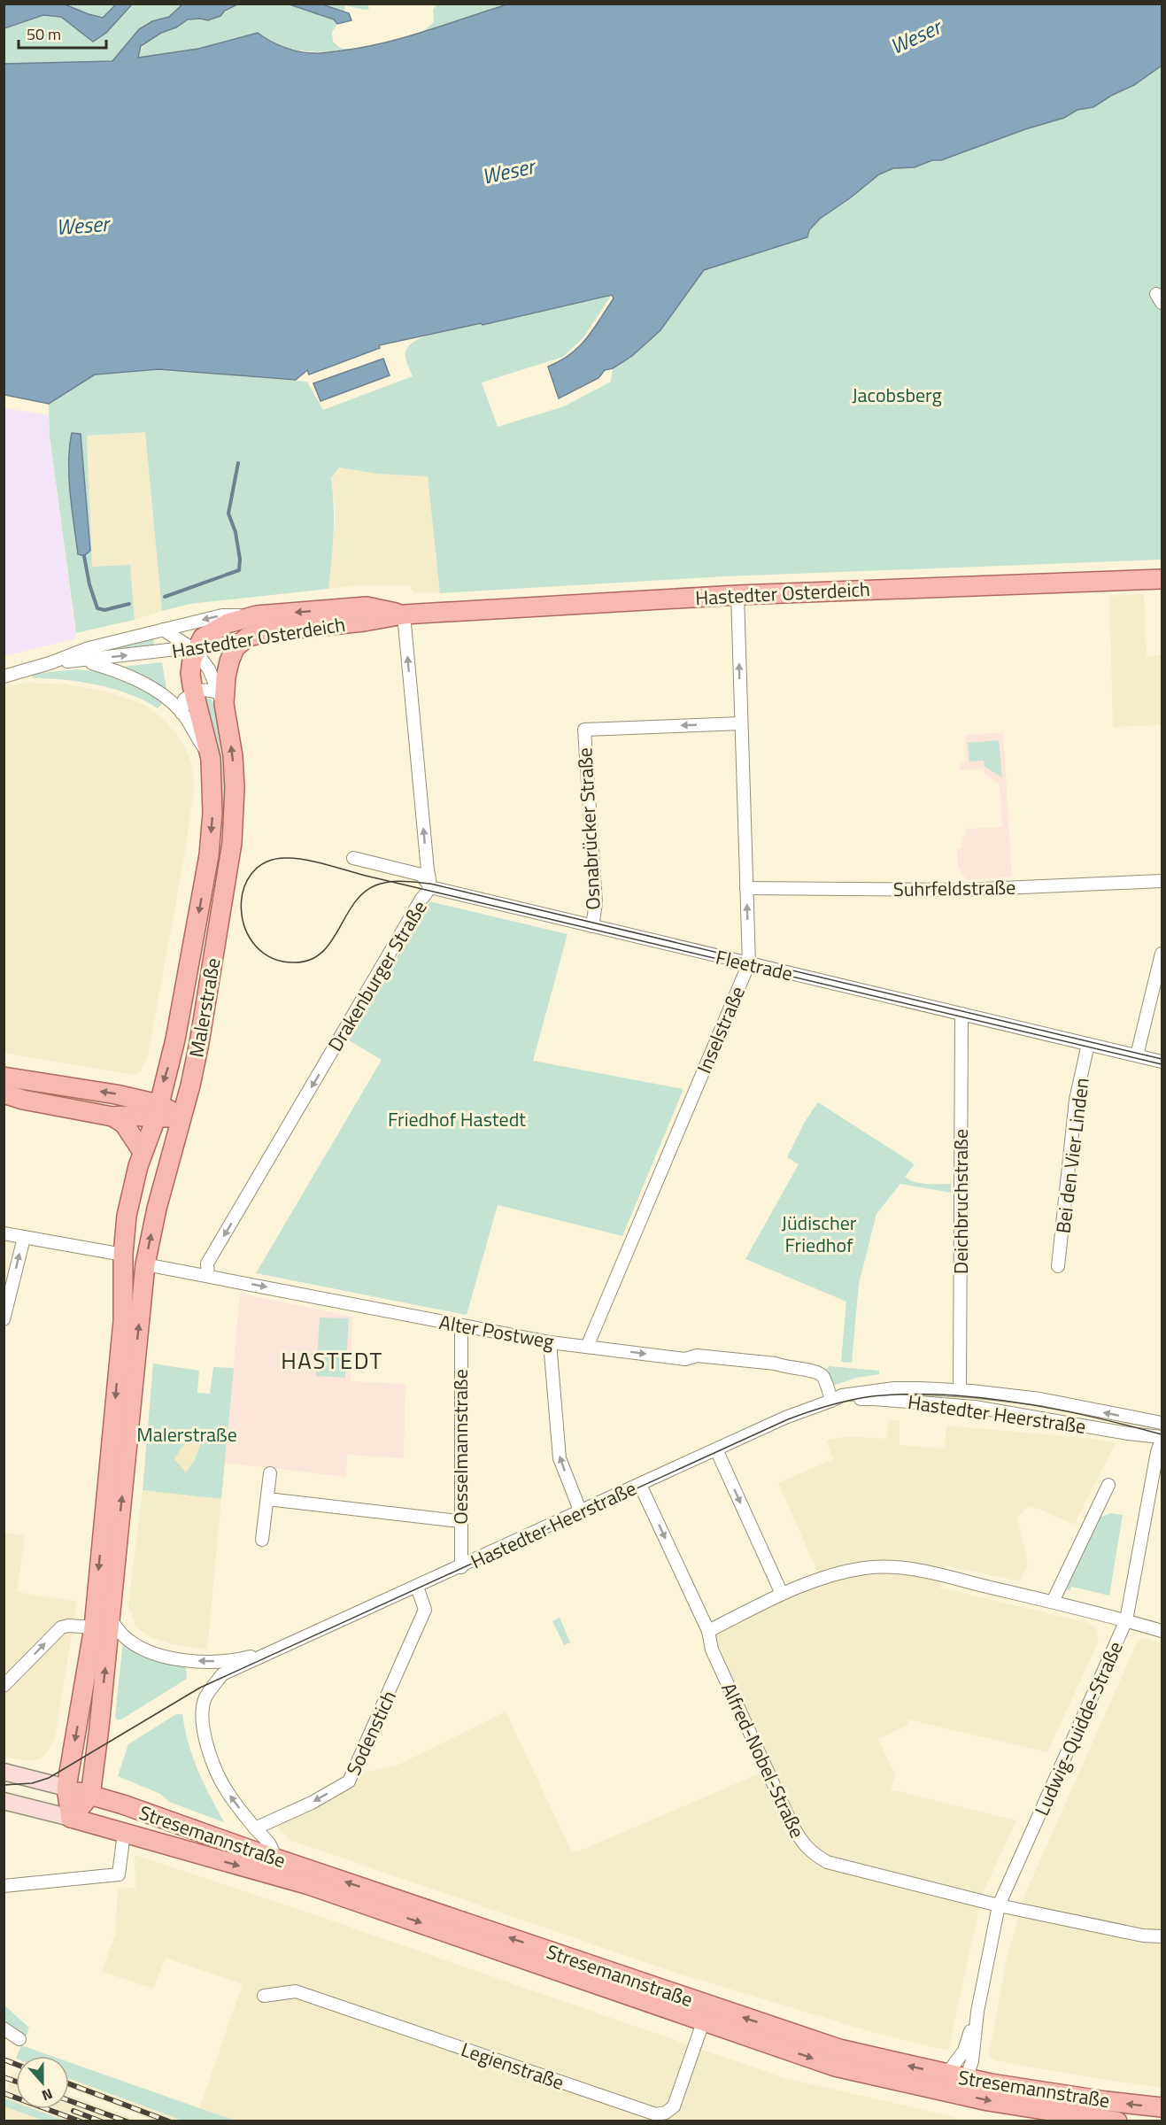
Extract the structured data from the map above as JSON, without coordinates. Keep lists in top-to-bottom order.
{
  "streets": {
    "main road": ["Hastedter Osterdeich", "Malerstraße", "Stresemannstraße"],
    "street": [
      "Osnabrücker Straße",
      "Suhrfeldstraße",
      "Fleetrade",
      "Drakenburger Straße",
      "Inselstraße",
      "Bei den Vier Linden",
      "Deichbruchstraße",
      "Alter Postweg",
      "Hastedter Heerstraße",
      "Oesselmannstraße",
      "Ludwig-Quidde-Straße",
      "Sodenstich",
      "Alfred-Nobel-Straße",
      "Legienstraße"
    ]
  },
  "crossings": [
    ["Hastedter Osterdeich", "Drakenburger Straße"],
    ["Hastedter Osterdeich", "Malerstraße"],
    ["Hastedter Osterdeich", "Inselstraße"],
    ["Osnabrücker Straße", "Fleetrade"],
    ["Osnabrücker Straße", "Inselstraße"],
    ["Suhrfeldstraße", "Inselstraße"],
    ["Fleetrade", "Drakenburger Straße"],
    ["Fleetrade", "Inselstraße"],
    ["Fleetrade", "Bei den Vier Linden"],
    ["Fleetrade", "Deichbruchstraße"],
    ["Drakenburger Straße", "Alter Postweg"],
    ["Malerstraße", "Alter Postweg"],
    ["Malerstraße", "Hastedter Heerstraße"],
    ["Malerstraße", "Stresemannstraße"],
    ["Inselstraße", "Alter Postweg"],
    ["Deichbruchstraße", "Hastedter Heerstraße"],
    ["Alter Postweg", "Hastedter Heerstraße"],
    ["Alter Postweg", "Oesselmannstraße"],
    ["Hastedter Heerstraße", "Oesselmannstraße"],
    ["Hastedter Heerstraße", "Ludwig-Quidde-Straße"],
    ["Hastedter Heerstraße", "Sodenstich"],
    ["Hastedter Heerstraße", "Alfred-Nobel-Straße"],
    ["Ludwig-Quidde-Straße", "Alfred-Nobel-Straße"],
    ["Ludwig-Quidde-Straße", "Stresemannstraße"],
    ["Stresemannstraße", "Legienstraße"]
  ],
  "one_way": ["Alter Postweg", "Sodenstich"],
  "districts": ["HASTEDT"],
  "water": ["Weser"],
  "parks": [
    "Jacobsberg",
    "Friedhof Hastedt",
    "Jüdischer Friedhof",
    "Malerstraße"
  ],
  "scale_bar": "50 m",
  "north": "bottom"
}
